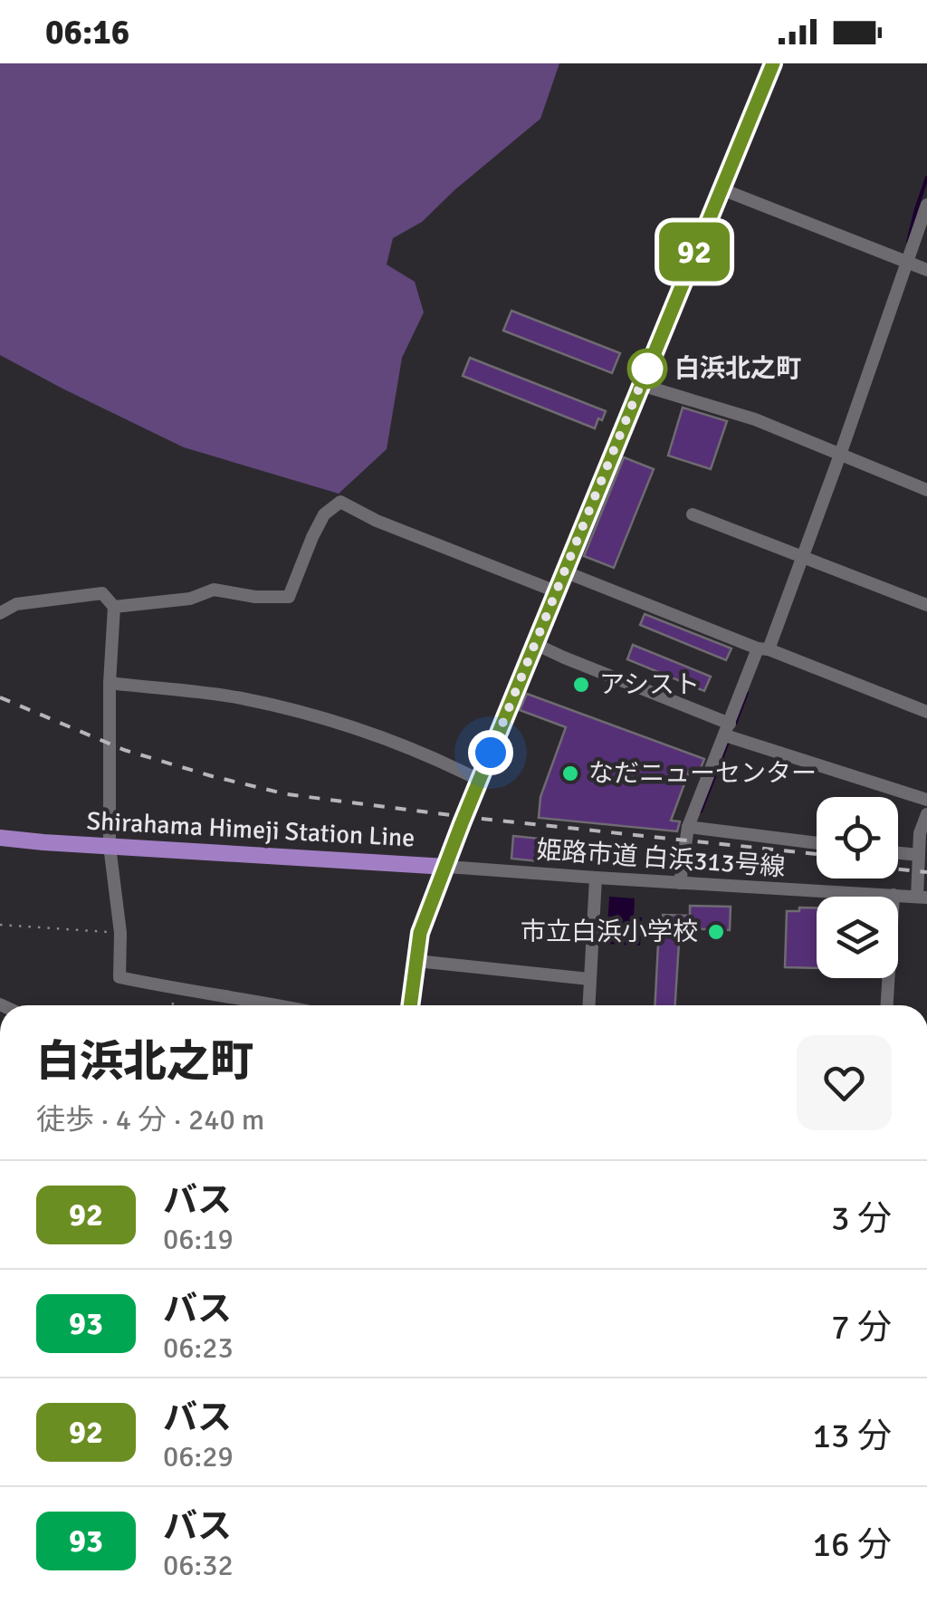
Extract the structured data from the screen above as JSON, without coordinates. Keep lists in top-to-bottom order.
{
  "streets": {
    "main road": ["Shirahama Himeji Station Line"],
    "street": ["姫路市道 白浜313号線"]
  },
  "crossings": [
    ["Shirahama Himeji Station Line", "姫路市道 白浜313号線"]
  ],
  "places": [
    "白浜北之町",
    "アシスト",
    "なだニューセンター",
    "市立白浜小学校"
  ],
  "lines": ["bus line 92"],
  "page": {
    "status": "06:16",
    "on_map": "92",
    "heading": ["白浜北之町", "徒歩 · 4 分 · 240 m"],
    "list": [
      {
        "mark": "92",
        "name": "バス",
        "note": "06:19",
        "value": "3 分"
      },
      {
        "mark": "93",
        "name": "バス",
        "note": "06:23",
        "value": "7 分"
      },
      {
        "mark": "92",
        "name": "バス",
        "note": "06:29",
        "value": "13 分"
      },
      {
        "mark": "93",
        "name": "バス",
        "note": "06:32",
        "value": "16 分"
      }
    ]
  }
}
